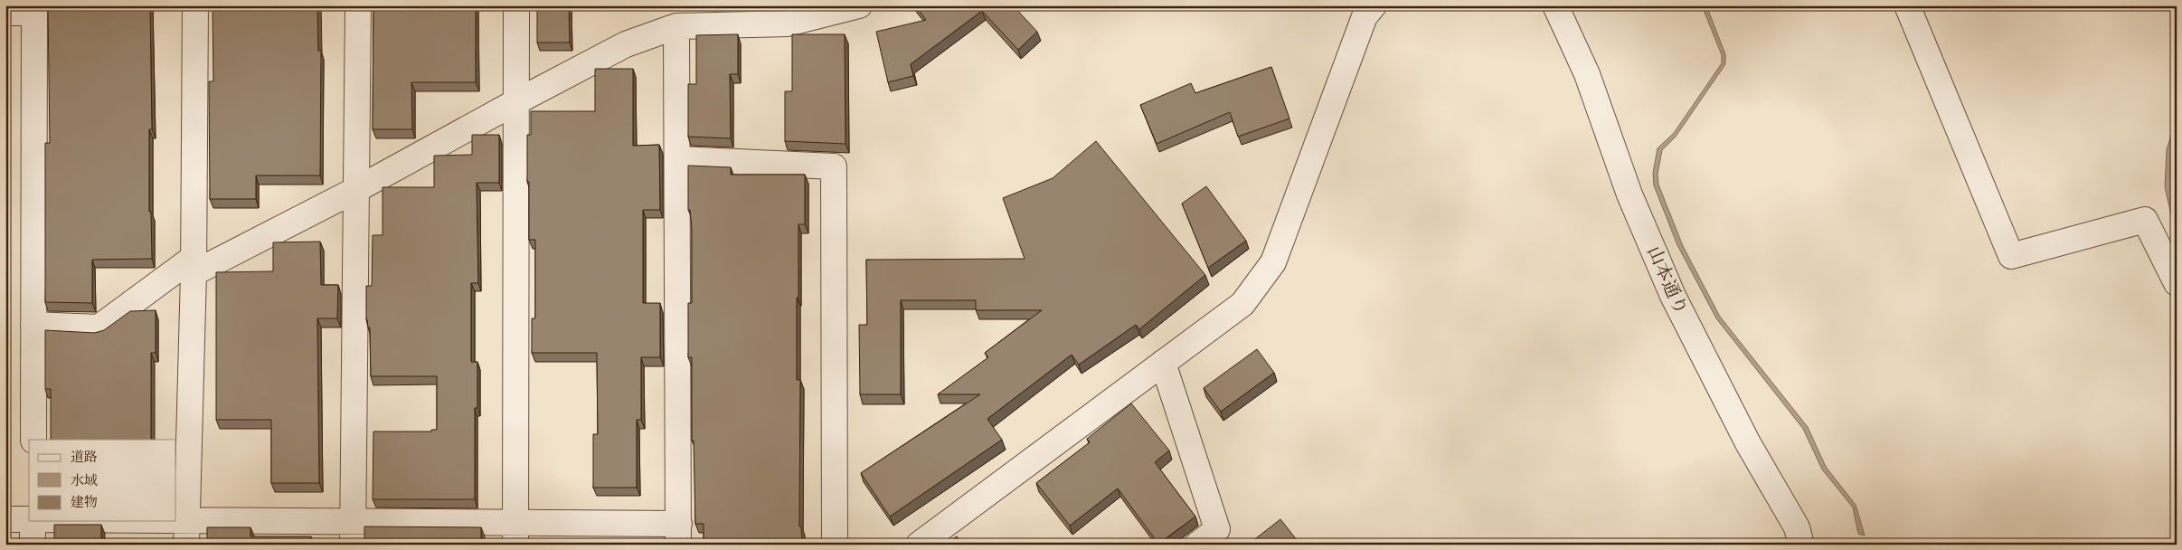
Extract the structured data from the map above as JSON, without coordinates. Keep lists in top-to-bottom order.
{
  "streets": {
    "street": ["山本通り"]
  },
  "legend": ["道路", "水域", "建物"]
}
